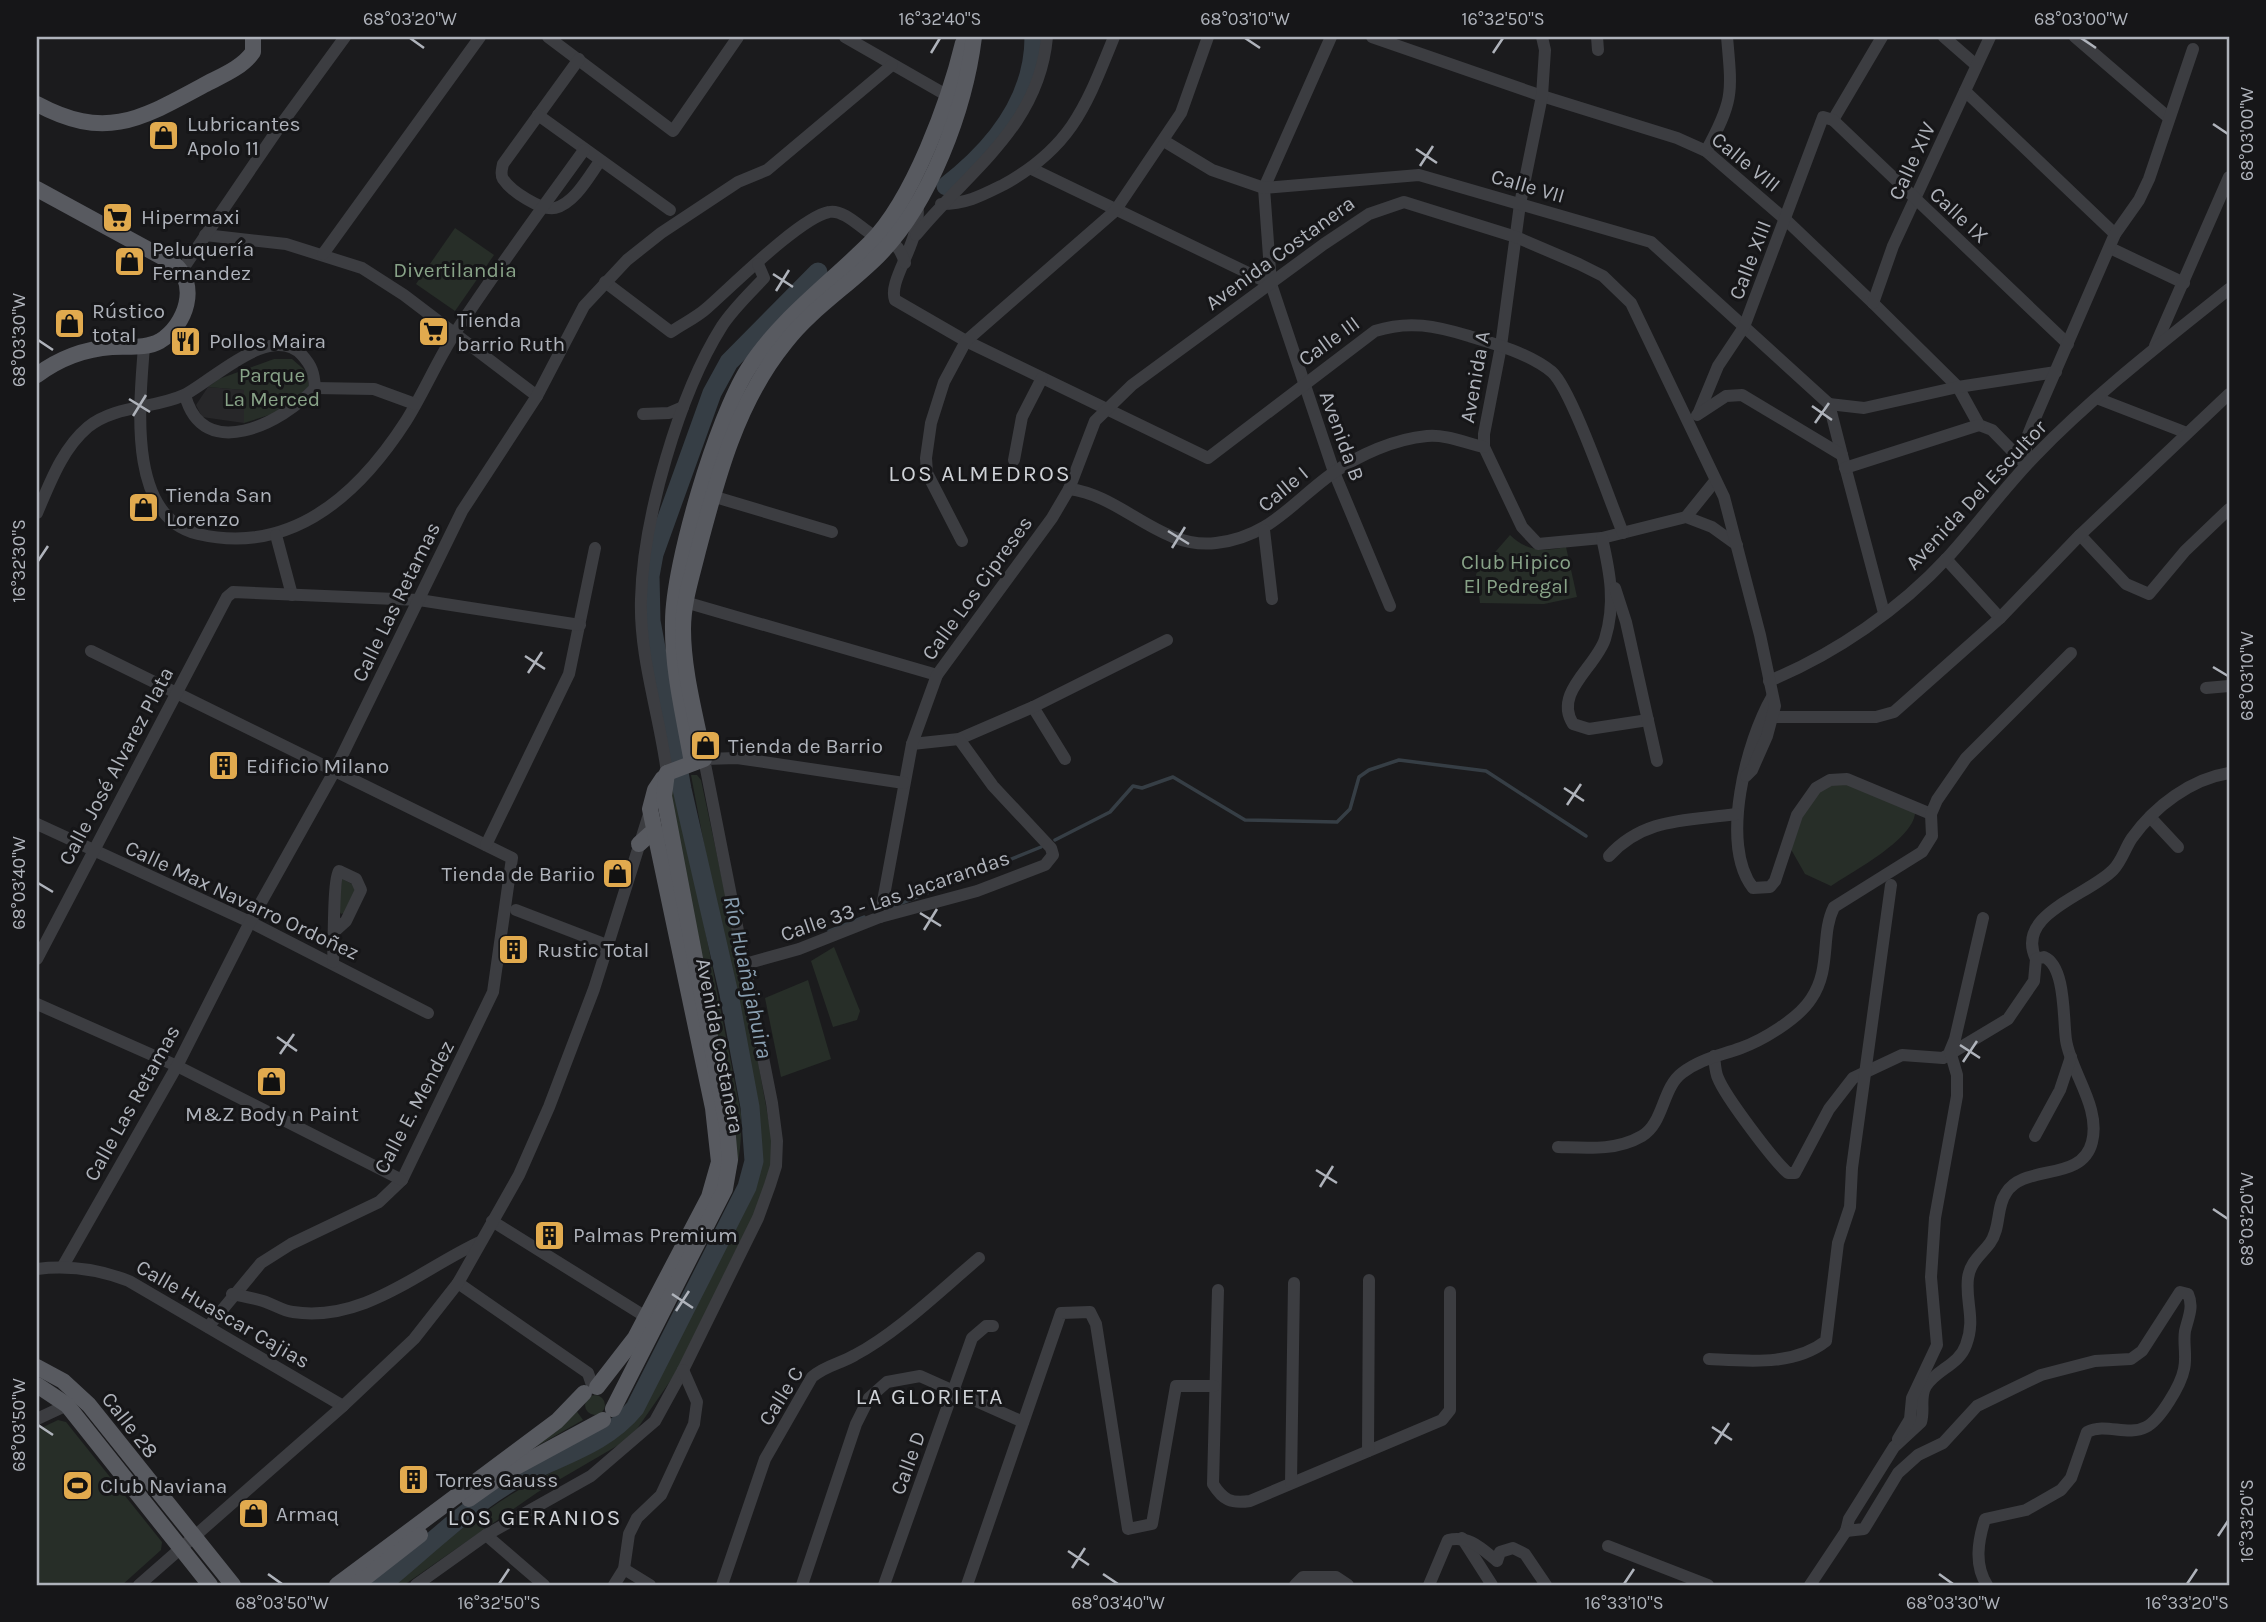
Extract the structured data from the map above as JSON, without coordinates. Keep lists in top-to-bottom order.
{
  "streets": {
    "main road": ["Avenida Costanera", "Calle 28"],
    "street": [
      "Calle XIV",
      "Calle VIII",
      "Calle VII",
      "Calle IX",
      "Calle XIII",
      "Calle III",
      "Avenida A",
      "Avenida B",
      "Calle I",
      "Avenida Del Escultor",
      "Calle Los Cipreses",
      "Calle Las Retamas",
      "Calle José Alvarez Plata",
      "Calle 33 - Las Jacarandas",
      "Calle Max Navarro Ordoñez",
      "Calle E. Mendez",
      "Calle Huascar Cajias",
      "Calle C",
      "Calle D"
    ]
  },
  "crossings": [
    ["Calle XIV", "Calle VIII"],
    ["Calle XIV", "Calle IX"],
    ["Calle VIII", "Calle XIII"],
    ["Calle VIII", "Avenida A"],
    ["Calle VII", "Calle XIII"],
    ["Calle VII", "Avenida A"],
    ["Calle VII", "Avenida B"],
    ["Calle IX", "Calle XIII"],
    ["Avenida Costanera", "Calle III"],
    ["Avenida Costanera", "Avenida A"],
    ["Avenida Costanera", "Avenida B"],
    ["Avenida Costanera", "Avenida Del Escultor"],
    ["Avenida Costanera", "Calle Los Cipreses"],
    ["Calle III", "Avenida A"],
    ["Calle III", "Avenida B"],
    ["Calle III", "Calle Los Cipreses"],
    ["Avenida A", "Calle I"],
    ["Avenida B", "Calle I"],
    ["Calle I", "Calle Los Cipreses"],
    ["Calle Los Cipreses", "Calle 33 - Las Jacarandas"],
    ["Calle Las Retamas", "Calle Max Navarro Ordoñez"],
    ["Calle Las Retamas", "Calle Huascar Cajias"],
    ["Calle José Alvarez Plata", "Calle Max Navarro Ordoñez"],
    ["Calle E. Mendez", "Calle Huascar Cajias"]
  ],
  "districts": ["LOS ALMEDROS", "LA GLORIETA", "LOS GERANIOS"],
  "water": ["Río Huañajahuira"],
  "parks": ["Divertilandia", "Parque La Merced", "Club Hipico El Pedregal"],
  "places": {
    "shop": [
      "Lubricantes Apolo 11",
      "Peluquería Fernandez",
      "Rústico total",
      "Tienda San Lorenzo",
      "Tienda de Barrio",
      "Tienda de Bariio",
      "M&Z Body n Paint",
      "Armaq"
    ],
    "supermarket": ["Hipermaxi", "Tienda barrio Ruth"],
    "restaurant": ["Pollos Maira"],
    "building": [
      "Edificio Milano",
      "Rustic Total",
      "Palmas Premium",
      "Torres Gauss"
    ],
    "sports": ["Club Naviana"]
  },
  "coordinates": [
    "68°03'20\"W",
    "16°32'40\"S",
    "68°03'10\"W",
    "16°32'50\"S",
    "68°03'00\"W",
    "68°03'30\"W",
    "16°32'30\"S",
    "68°03'40\"W",
    "68°03'50\"W",
    "16°33'20\"S",
    "16°33'10\"S"
  ]
}
